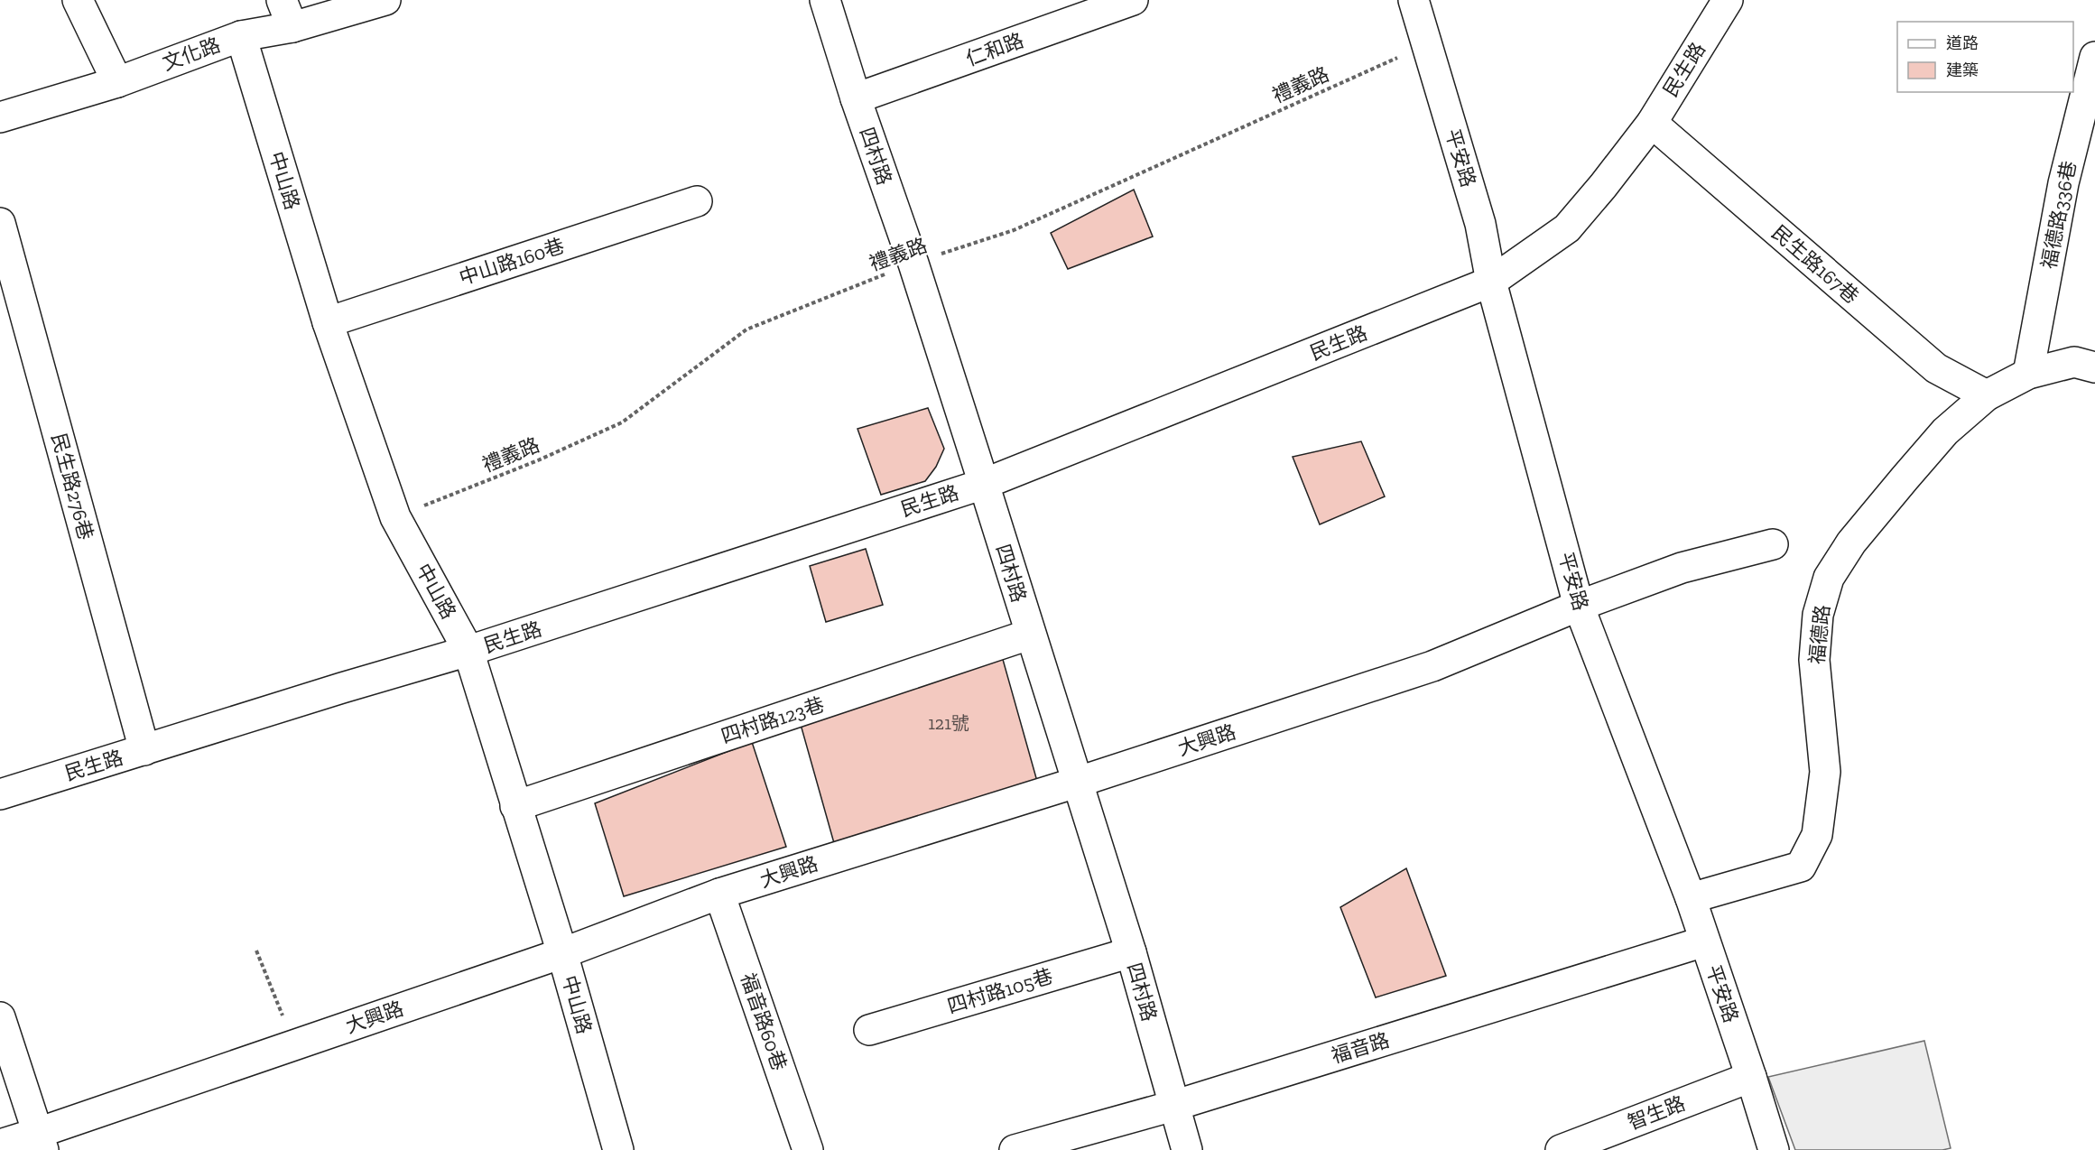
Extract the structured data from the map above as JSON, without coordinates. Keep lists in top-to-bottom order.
{
  "streets": {
    "street": [
      "仁和路",
      "文化路",
      "民生路",
      "四村路",
      "平安路",
      "中山路",
      "福德路336巷",
      "中山路160巷",
      "民生路167巷",
      "民生路276巷",
      "福德路",
      "四村路123巷",
      "大興路",
      "四村路105巷",
      "福音路60巷",
      "福音路",
      "智生路"
    ],
    "path": ["禮義路"]
  },
  "crossings": [
    ["仁和路", "四村路"],
    ["文化路", "中山路"],
    ["民生路", "四村路"],
    ["民生路", "平安路"],
    ["民生路", "中山路"],
    ["民生路", "民生路167巷"],
    ["民生路", "民生路276巷"],
    ["禮義路", "四村路"],
    ["禮義路", "平安路"],
    ["禮義路", "中山路"],
    ["四村路", "四村路123巷"],
    ["四村路", "大興路"],
    ["四村路", "四村路105巷"],
    ["四村路", "福音路"],
    ["平安路", "福德路"],
    ["平安路", "大興路"],
    ["平安路", "福音路"],
    ["平安路", "智生路"],
    ["中山路", "中山路160巷"],
    ["中山路", "四村路123巷"],
    ["中山路", "大興路"],
    ["福德路336巷", "福德路"],
    ["民生路167巷", "福德路"],
    ["大興路", "福音路60巷"]
  ],
  "house_numbers": ["121號"],
  "legend": ["道路", "建築"]
}
